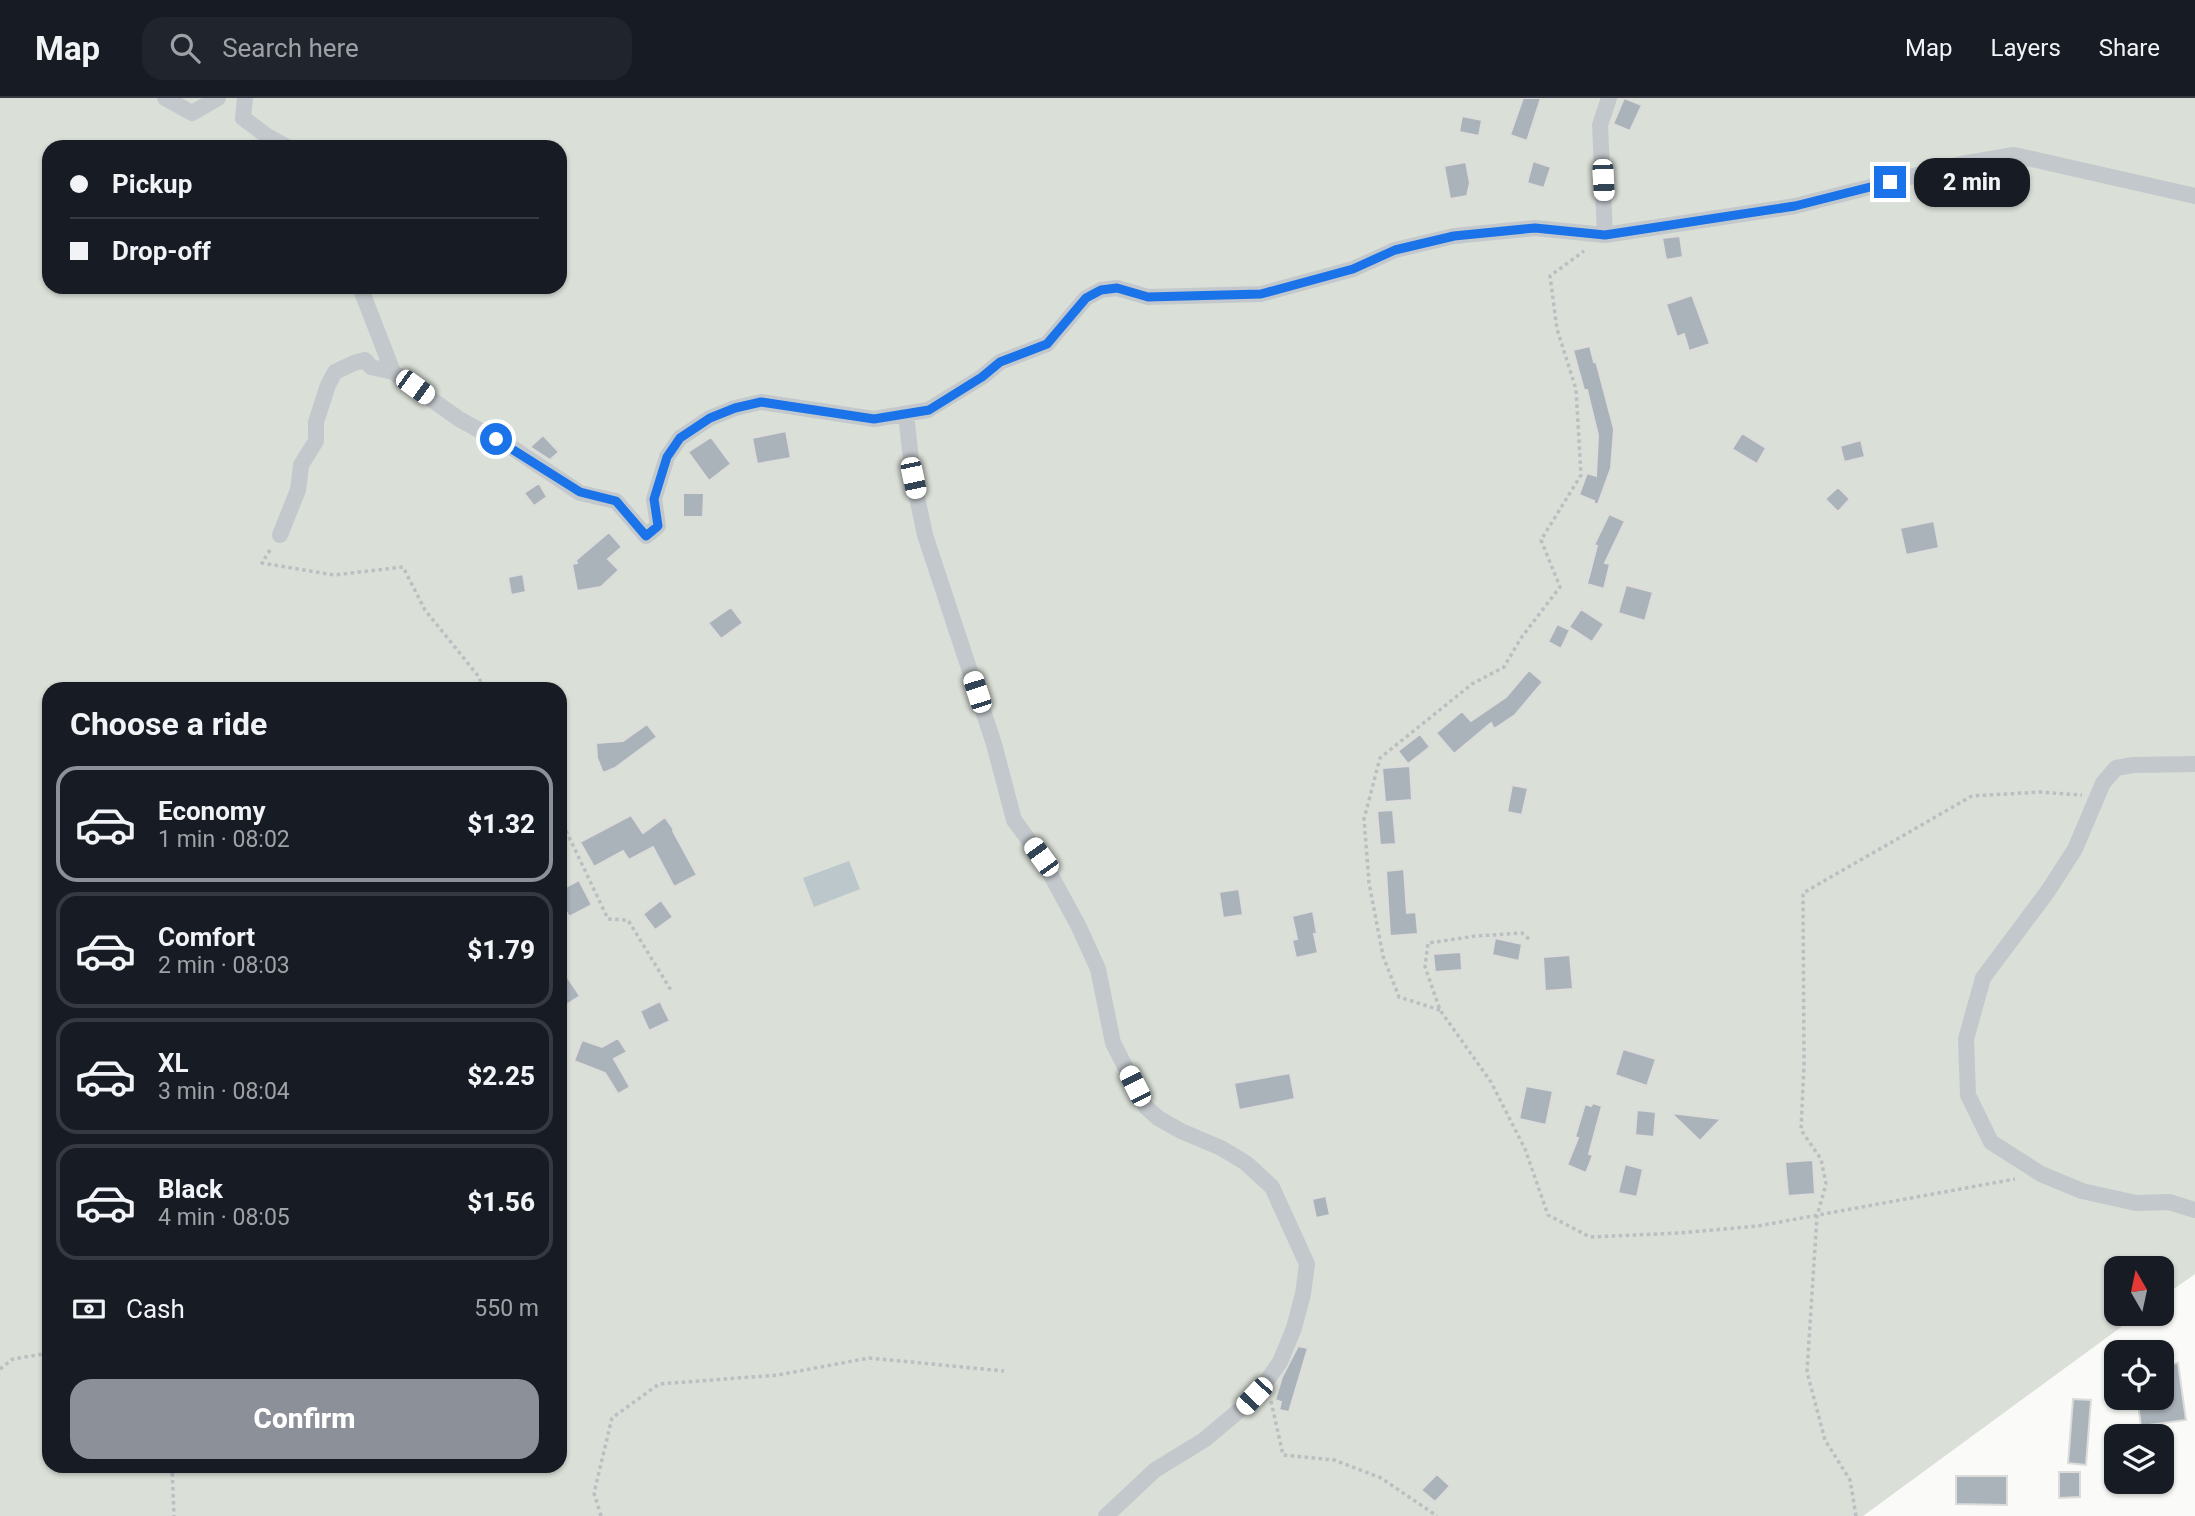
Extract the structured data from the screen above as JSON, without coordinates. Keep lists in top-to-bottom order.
{
  "north": "top",
  "page": {
    "header": "Map",
    "search": "Search here",
    "nav": ["Map", "Layers", "Share"],
    "banner": ["Pickup", "Drop-off"],
    "bubble": "2 min",
    "heading": "Choose a ride",
    "list": [
      {
        "name": "Economy",
        "note": "1 min · 08:02",
        "value": "$1.32"
      },
      {
        "name": "Comfort",
        "note": "2 min · 08:03",
        "value": "$1.79"
      },
      {
        "name": "XL",
        "note": "3 min · 08:04",
        "value": "$2.25"
      },
      {
        "name": "Black",
        "note": "4 min · 08:05",
        "value": "$1.56"
      }
    ],
    "pay": ["Cash", "550 m"],
    "buttons": "Confirm"
  }
}
